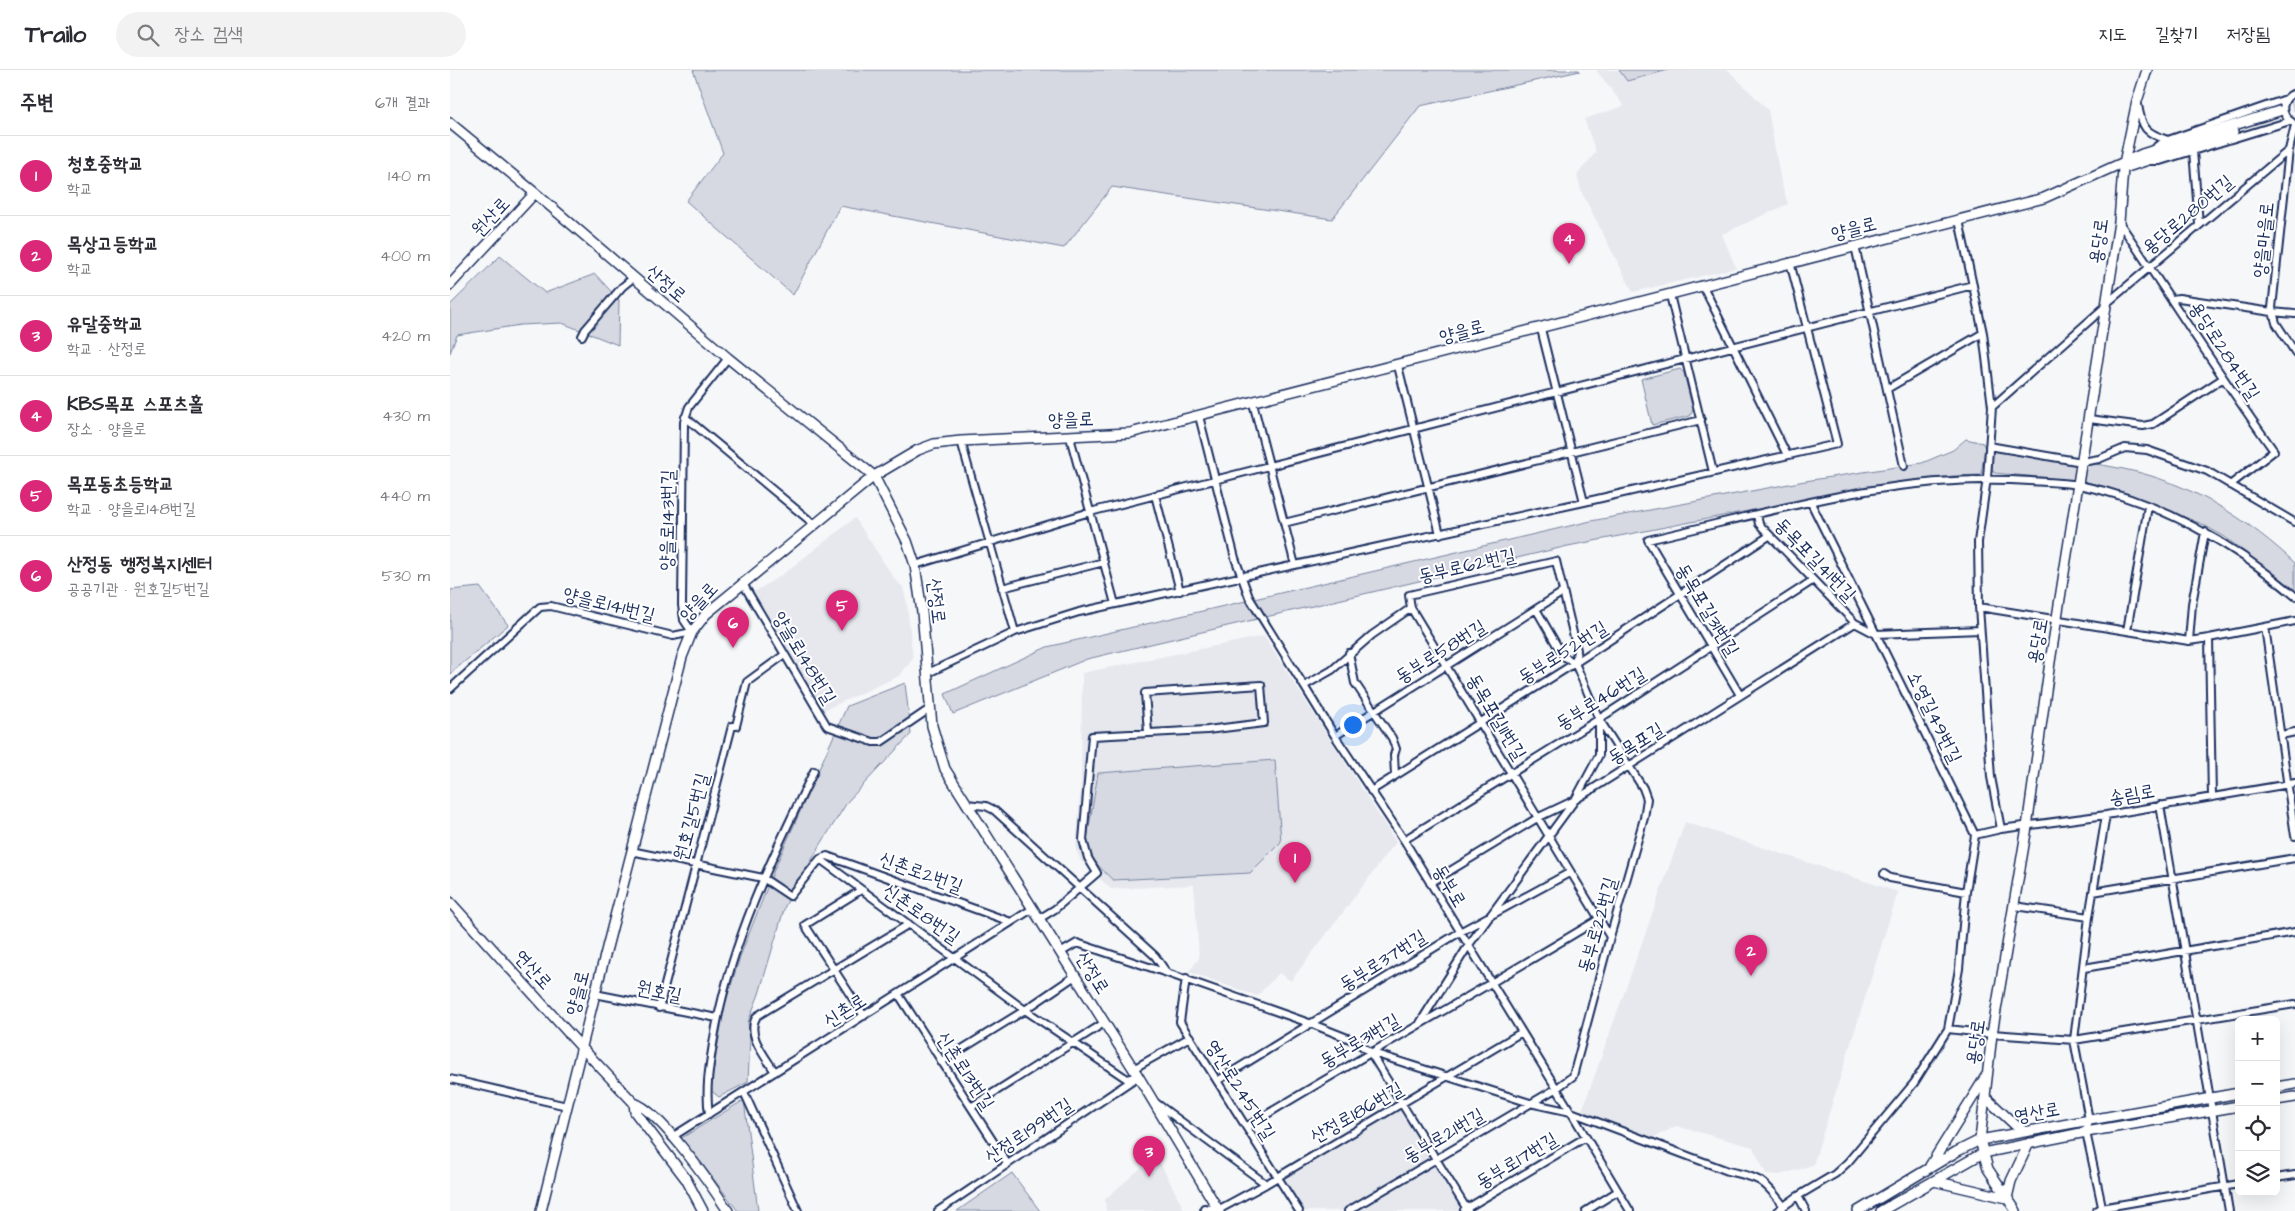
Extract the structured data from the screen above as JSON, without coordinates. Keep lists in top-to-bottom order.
{
  "streets": {
    "street": [
      "용당로280번길",
      "원산로",
      "양을로",
      "양을마을로",
      "용당로",
      "산정로",
      "용당로284번길",
      "양을로143번길",
      "동목포길41번길",
      "동부로62번길",
      "양을로141번길",
      "동목포길31번길",
      "동부로58번길",
      "동부로52번길",
      "양을로148번길",
      "동부로46번길",
      "동목포길11번길",
      "소영길49번길",
      "동목포길",
      "송림로",
      "원호길5번길",
      "신촌로2번길",
      "동부로",
      "신촌로8번길",
      "동부로22번길",
      "동부로37번길",
      "연산로",
      "원호길",
      "신촌로",
      "동부로31번길",
      "신촌로13번길",
      "영산로245번길",
      "산정로186번길",
      "영산로",
      "산정로199번길",
      "동부로21번길",
      "동부로17번길"
    ]
  },
  "crossings": [
    ["용당로280번길", "양을마을로"],
    ["용당로280번길", "용당로"],
    ["용당로280번길", "용당로284번길"],
    ["원산로", "산정로"],
    ["양을로", "용당로"],
    ["양을로", "산정로"],
    ["양을로", "양을로143번길"],
    ["양을로", "양을로141번길"],
    ["양을로", "양을로148번길"],
    ["양을로", "동부로"],
    ["양을로", "연산로"],
    ["양을로", "원호길"],
    ["용당로", "용당로284번길"],
    ["용당로", "송림로"],
    ["용당로", "영산로"],
    ["산정로", "양을로143번길"],
    ["산정로", "양을로148번길"],
    ["산정로", "신촌로8번길"],
    ["산정로", "신촌로"],
    ["산정로", "산정로186번길"],
    ["산정로", "산정로199번길"],
    ["양을로143번길", "양을로141번길"],
    ["동목포길41번길", "동목포길31번길"],
    ["동목포길41번길", "동부로52번길"],
    ["동목포길41번길", "동부로46번길"],
    ["동목포길41번길", "동목포길"],
    ["동부로62번길", "동부로58번길"],
    ["동부로62번길", "동목포길11번길"],
    ["동부로62번길", "동부로"],
    ["동목포길31번길", "동부로52번길"],
    ["동목포길31번길", "동부로46번길"],
    ["동목포길31번길", "동목포길"],
    ["동부로58번길", "동목포길11번길"],
    ["동부로58번길", "동부로"],
    ["동부로52번길", "동목포길11번길"],
    ["동부로52번길", "동부로"],
    ["양을로148번길", "원호길5번길"],
    ["동부로46번길", "동목포길11번길"],
    ["동부로46번길", "동부로"],
    ["동부로46번길", "동부로22번길"],
    ["동목포길11번길", "동목포길"],
    ["동목포길11번길", "동부로22번길"],
    ["동목포길11번길", "동부로37번길"],
    ["동목포길11번길", "동부로31번길"],
    ["소영길49번길", "송림로"],
    ["동목포길", "동부로"],
    ["동목포길", "동부로22번길"],
    ["원호길5번길", "원호길"],
    ["신촌로2번길", "신촌로8번길"],
    ["신촌로2번길", "신촌로"],
    ["동부로", "동부로22번길"],
    ["동부로", "동부로37번길"],
    ["동부로", "동부로31번길"],
    ["동부로", "산정로186번길"],
    ["동부로", "동부로21번길"],
    ["동부로", "동부로17번길"],
    ["신촌로8번길", "신촌로"],
    ["신촌로8번길", "산정로199번길"],
    ["동부로22번길", "동부로21번길"],
    ["동부로37번길", "영산로245번길"],
    ["연산로", "신촌로"],
    ["신촌로", "신촌로13번길"],
    ["동부로31번길", "영산로245번길"],
    ["신촌로13번길", "산정로199번길"],
    ["영산로245번길", "산정로186번길"],
    ["영산로245번길", "산정로199번길"]
  ],
  "page": {
    "header": "Trailo",
    "search": "장소 검색",
    "nav": ["지도", "길찾기", "저장됨"],
    "heading": ["주변", "6개 결과"],
    "list": [
      {
        "mark": "1",
        "name": "청호중학교",
        "note": "학교",
        "value": "140 m"
      },
      {
        "mark": "2",
        "name": "목상고등학교",
        "note": "학교",
        "value": "400 m"
      },
      {
        "mark": "3",
        "name": "유달중학교",
        "note": "학교 · 산정로",
        "value": "420 m"
      },
      {
        "mark": "4",
        "name": "KBS목포 스포츠홀",
        "note": "장소 · 양을로",
        "value": "430 m"
      },
      {
        "mark": "5",
        "name": "목포동초등학교",
        "note": "학교 · 양을로148번길",
        "value": "440 m"
      },
      {
        "mark": "6",
        "name": "산정동 행정복지센터",
        "note": "공공기관 · 원호길5번길",
        "value": "530 m"
      }
    ],
    "pins": [
      "4",
      "5",
      "6",
      "1",
      "2",
      "3"
    ],
    "map_buttons": ["+", "−"]
  }
}
